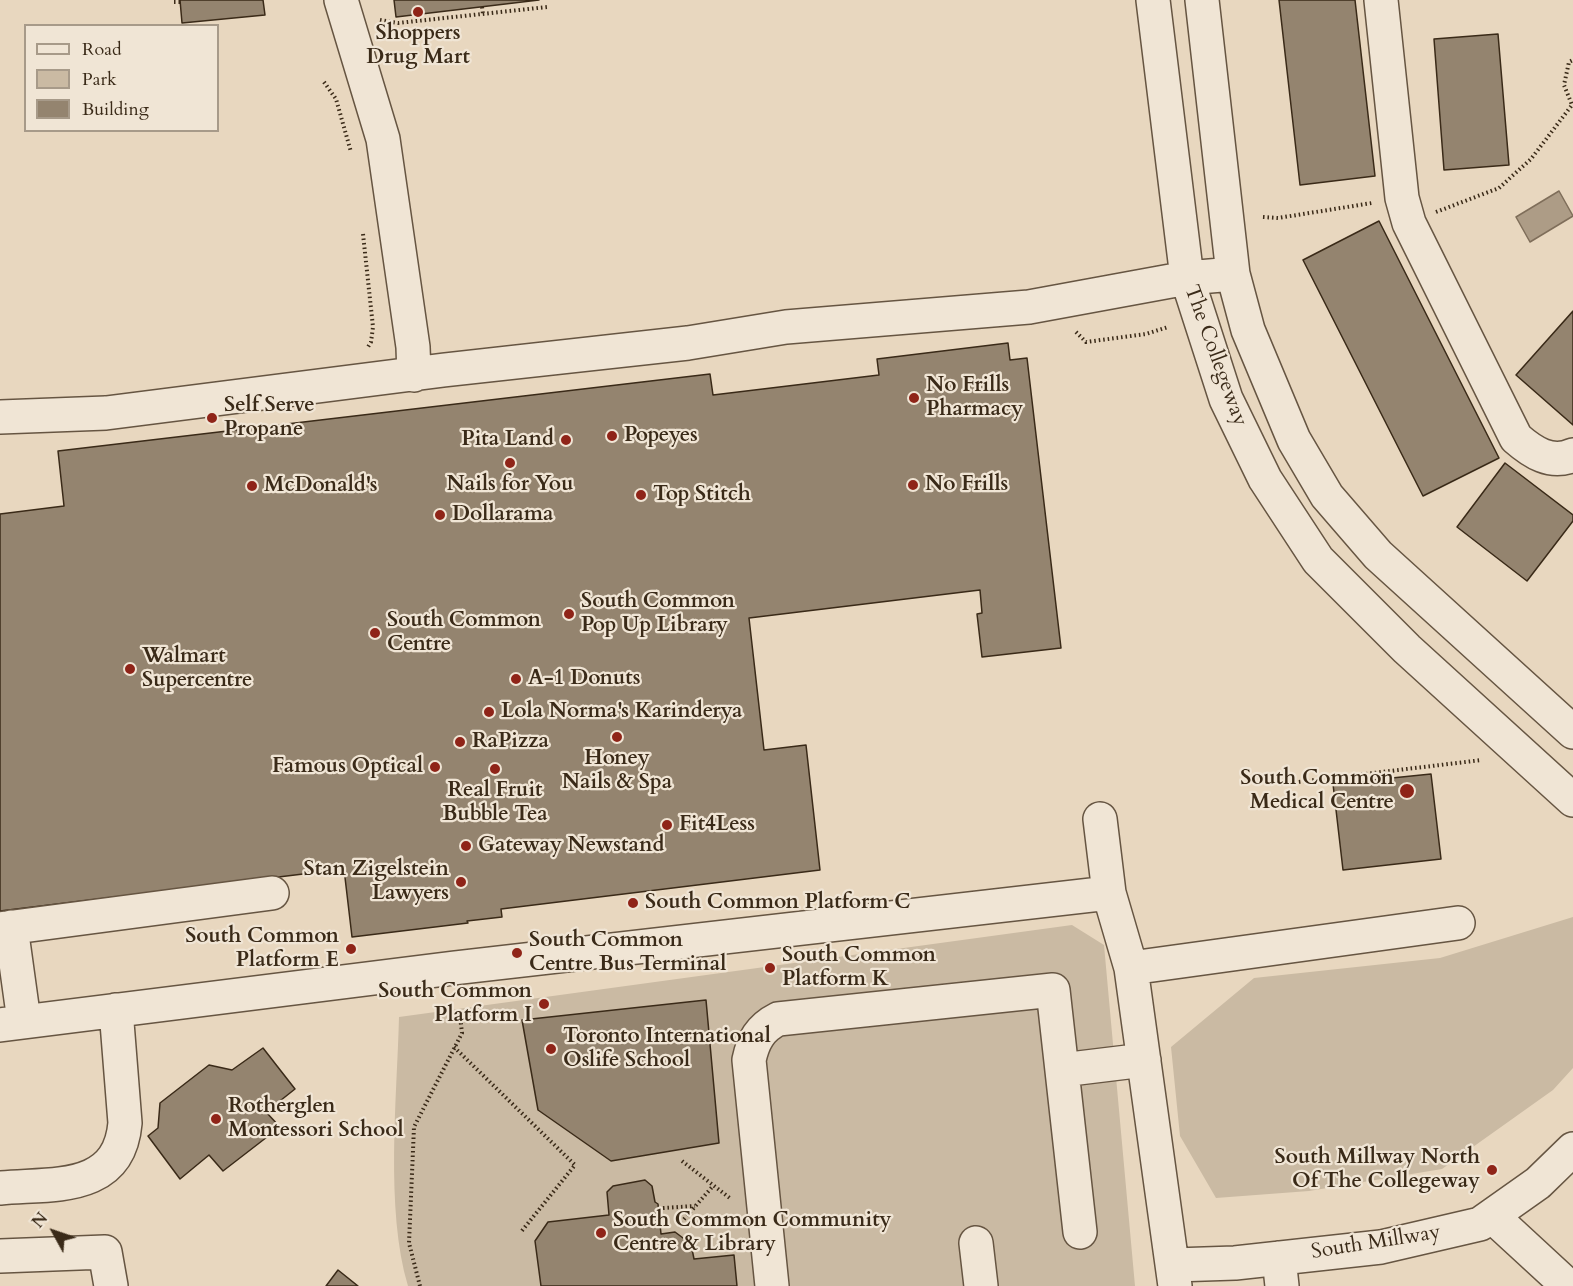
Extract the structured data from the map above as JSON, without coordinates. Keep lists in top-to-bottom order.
{
  "streets": {
    "street": ["The Collegeway", "South Millway"]
  },
  "places": [
    "Shoppers Drug Mart",
    "No Frills Pharmacy",
    "Self Serve Propane",
    "Popeyes",
    "Pita Land",
    "Nails for You",
    "No Frills",
    "McDonald's",
    "Top Stitch",
    "Dollarama",
    "South Common Pop Up Library",
    "South Common Centre",
    "Walmart Supercentre",
    "A-1 Donuts",
    "Lola Norma's Karinderya",
    "Honey Nails & Spa",
    "RaPizza",
    "Famous Optical",
    "Real Fruit Bubble Tea",
    "South Common Medical Centre",
    "Fit4Less",
    "Gateway Newstand",
    "Stan Zigelstein Lawyers",
    "South Common Platform C",
    "South Common Platform E",
    "South Common Centre Bus Terminal",
    "South Common Platform K",
    "South Common Platform I",
    "Toronto International Oslife School",
    "Rotherglen Montessori School",
    "South Millway North Of The Collegeway",
    "South Common Community Centre & Library"
  ],
  "legend": ["Road", "Park", "Building"],
  "north": "top left"
}
